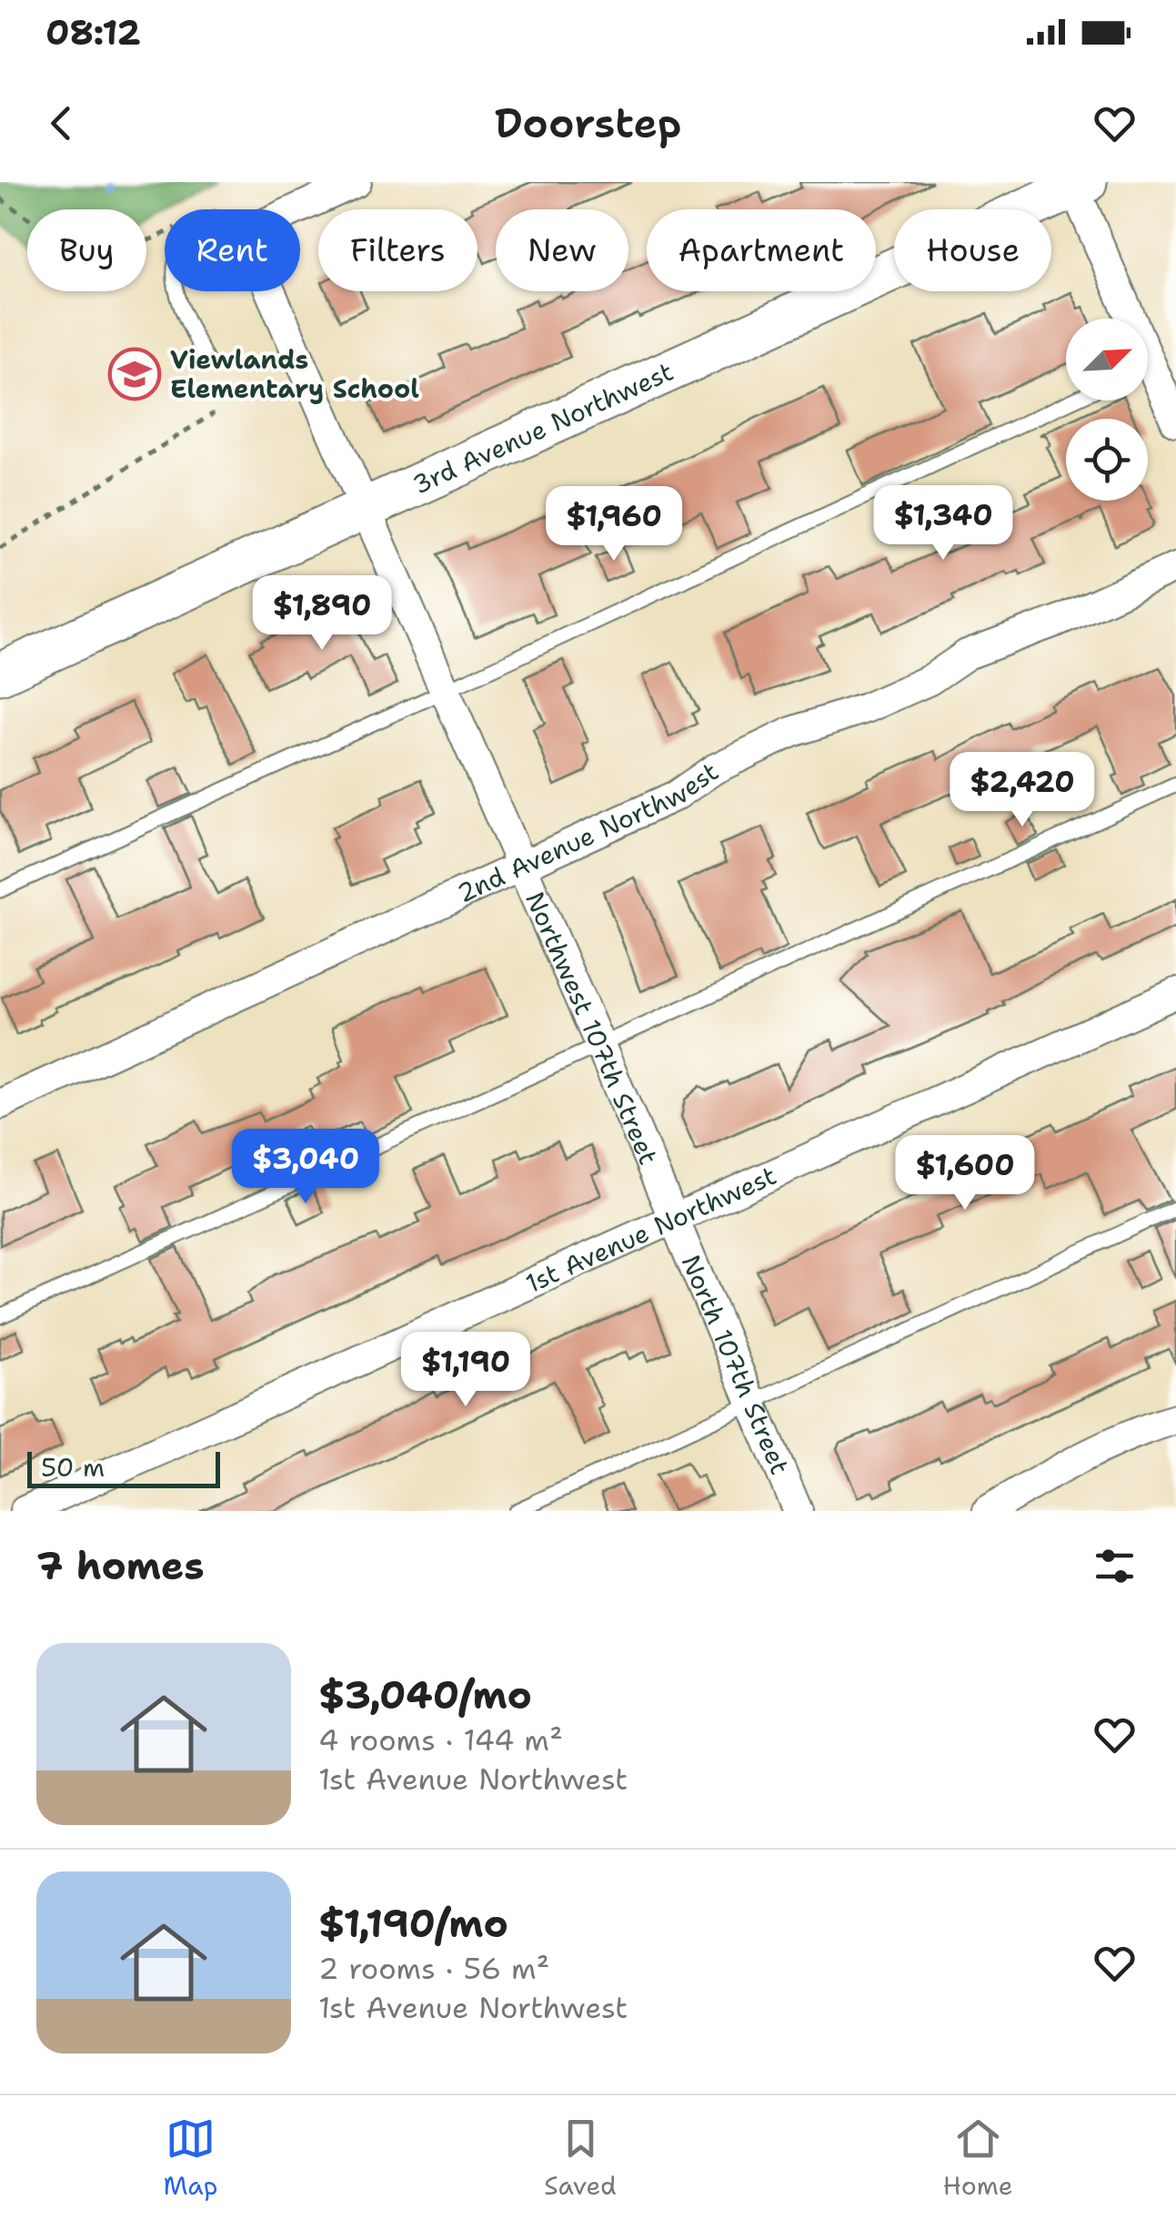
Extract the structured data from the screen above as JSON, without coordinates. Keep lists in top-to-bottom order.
{
  "streets": {
    "street": [
      "3rd Avenue Northwest",
      "2nd Avenue Northwest",
      "Northwest 107th Street",
      "1st Avenue Northwest",
      "North 107th Street"
    ]
  },
  "crossings": [
    ["3rd Avenue Northwest", "Northwest 107th Street"],
    ["2nd Avenue Northwest", "Northwest 107th Street"],
    ["Northwest 107th Street", "1st Avenue Northwest"],
    ["Northwest 107th Street", "North 107th Street"],
    ["1st Avenue Northwest", "North 107th Street"]
  ],
  "places": {
    "school or university": ["Viewlands Elementary School"]
  },
  "scale_bar": "50 m",
  "north": "top right",
  "page": {
    "status": "08:12",
    "header": "Doorstep",
    "chip": [
      "Buy",
      "Rent",
      "Filters",
      "New",
      "Apartment",
      "House"
    ],
    "price": [
      "$1,340",
      "$1,960",
      "$1,890",
      "$2,420",
      "$3,040",
      "$1,600",
      "$1,190"
    ],
    "scale": "50 m",
    "heading": "7 homes",
    "list": [
      {
        "name": "$3,040/mo",
        "note": "4 rooms · 144 m² · 1st Avenue Northwest"
      },
      {
        "name": "$1,190/mo",
        "note": "2 rooms · 56 m² · 1st Avenue Northwest"
      }
    ],
    "tabs": ["Map", "Saved", "Home"]
  }
}
